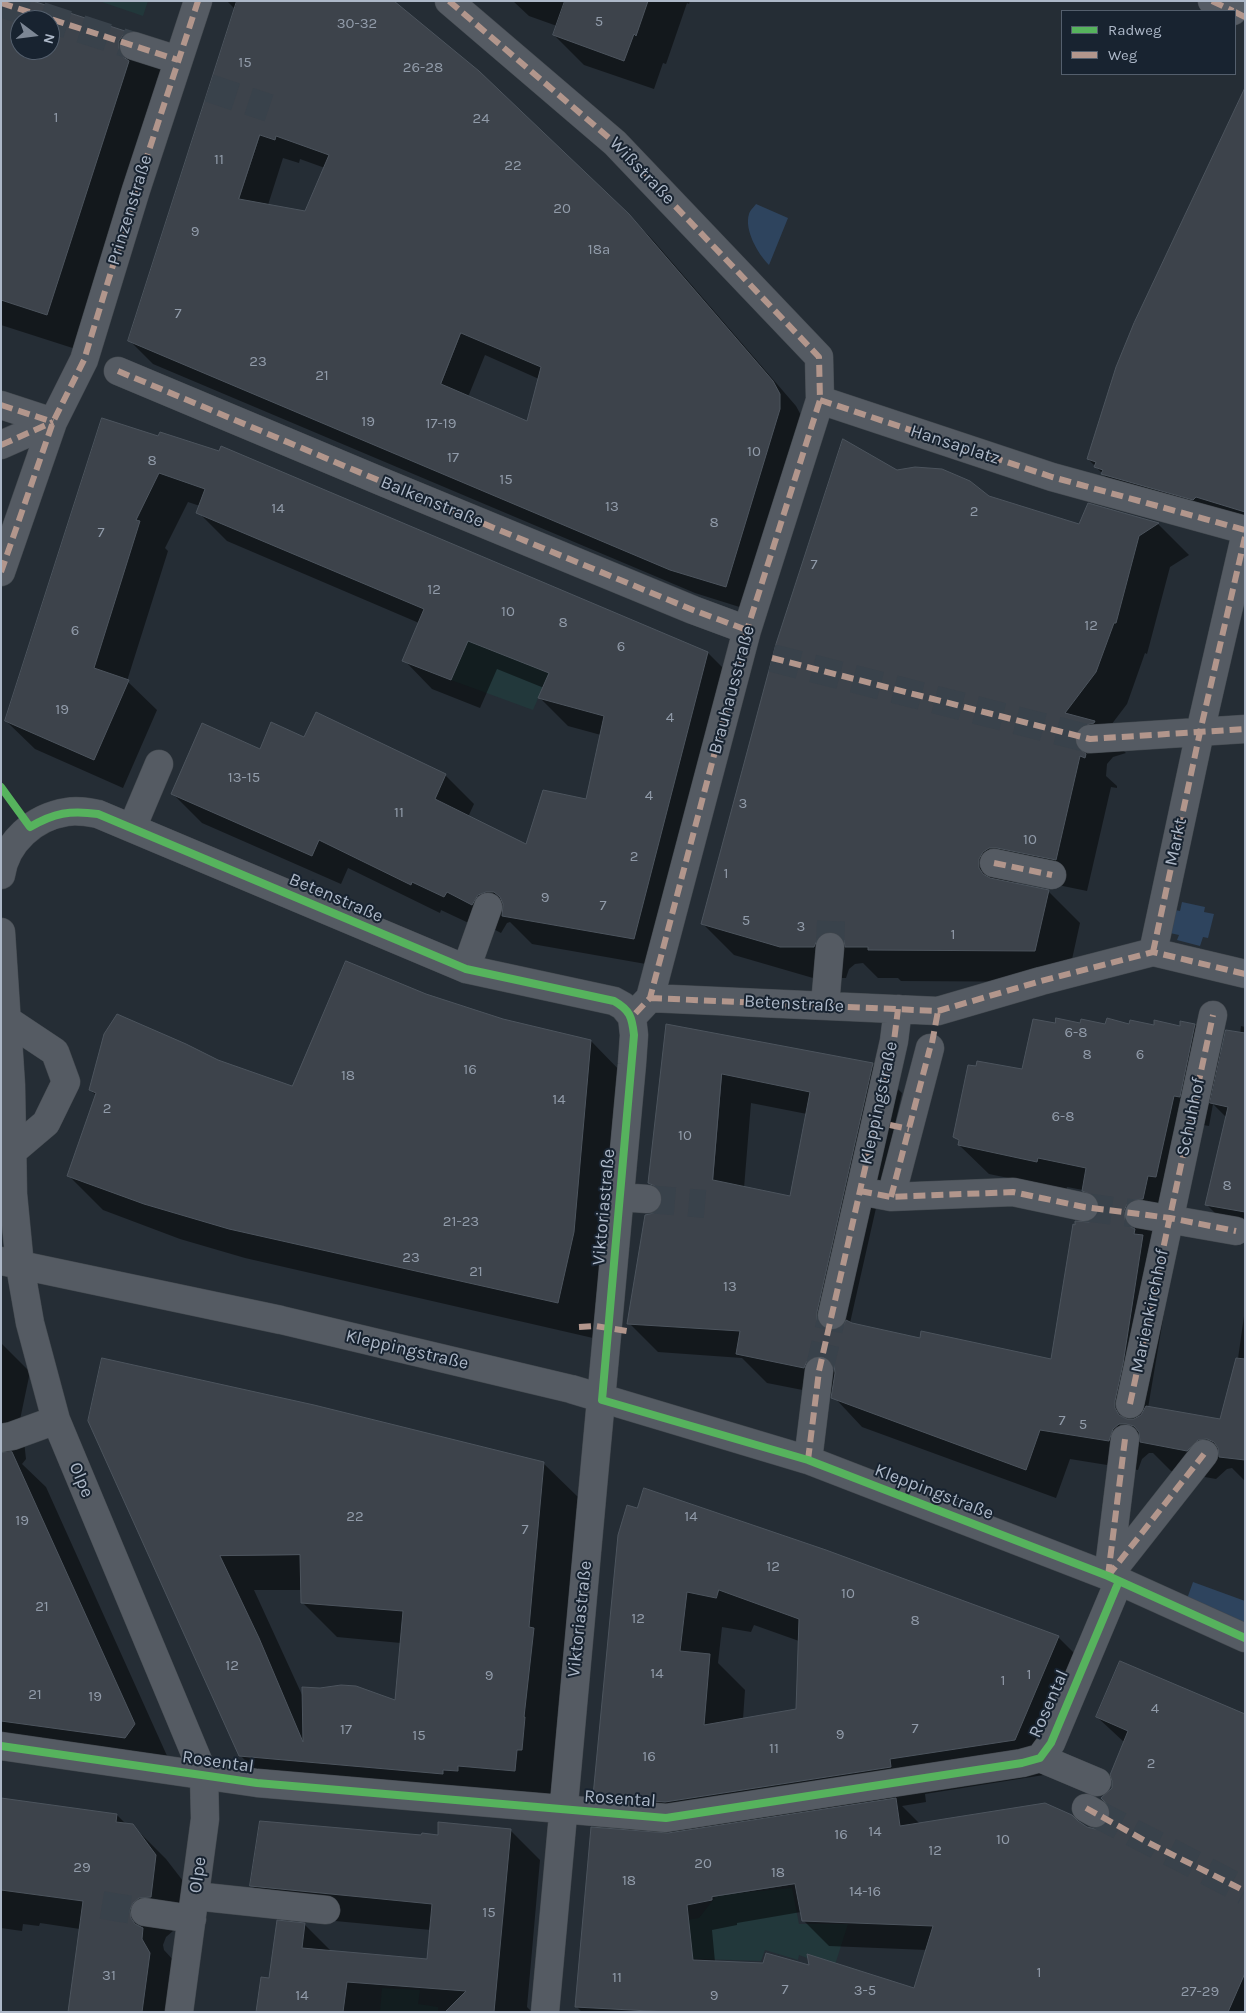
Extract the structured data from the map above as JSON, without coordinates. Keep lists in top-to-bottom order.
{
  "streets": {
    "street": [
      "Wißstraße",
      "Prinzenstraße",
      "Hansaplatz",
      "Balkenstraße",
      "Brauhausstraße",
      "Markt",
      "Betenstraße",
      "Kleppingstraße",
      "Schuhhof",
      "Viktoriastraße",
      "Marienkirchhof",
      "Olpe",
      "Rosental"
    ]
  },
  "crossings": [
    ["Wißstraße", "Brauhausstraße"],
    ["Hansaplatz", "Brauhausstraße"],
    ["Balkenstraße", "Brauhausstraße"],
    ["Brauhausstraße", "Betenstraße"],
    ["Brauhausstraße", "Viktoriastraße"],
    ["Markt", "Betenstraße"],
    ["Betenstraße", "Kleppingstraße"],
    ["Betenstraße", "Viktoriastraße"],
    ["Kleppingstraße", "Viktoriastraße"],
    ["Kleppingstraße", "Olpe"],
    ["Kleppingstraße", "Rosental"],
    ["Schuhhof", "Marienkirchhof"],
    ["Viktoriastraße", "Rosental"],
    ["Olpe", "Rosental"]
  ],
  "house_numbers": [
    "5",
    "30-32",
    "15",
    "26-28",
    "1",
    "24",
    "11",
    "22",
    "20",
    "9",
    "18a",
    "7",
    "23",
    "21",
    "19",
    "17-19",
    "10",
    "17",
    "8",
    "15",
    "13",
    "14",
    "2",
    "8",
    "7",
    "7",
    "12",
    "10",
    "8",
    "12",
    "6",
    "6",
    "19",
    "4",
    "13-15",
    "4",
    "3",
    "11",
    "10",
    "2",
    "1",
    "9",
    "7",
    "5",
    "3",
    "1",
    "6-8",
    "8",
    "6",
    "16",
    "18",
    "14",
    "2",
    "6-8",
    "10",
    "8",
    "21-23",
    "23",
    "21",
    "13",
    "7",
    "5",
    "22",
    "14",
    "19",
    "7",
    "12",
    "10",
    "21",
    "12",
    "8",
    "12",
    "14",
    "1",
    "9",
    "1",
    "21",
    "19",
    "4",
    "7",
    "17",
    "9",
    "15",
    "11",
    "16",
    "2",
    "14",
    "16",
    "10",
    "12",
    "20",
    "29",
    "18",
    "18",
    "14-16",
    "15",
    "1",
    "31",
    "11",
    "7",
    "3-5",
    "27-29",
    "14",
    "9"
  ],
  "legend": ["Radweg", "Weg"],
  "north": "right"
}
